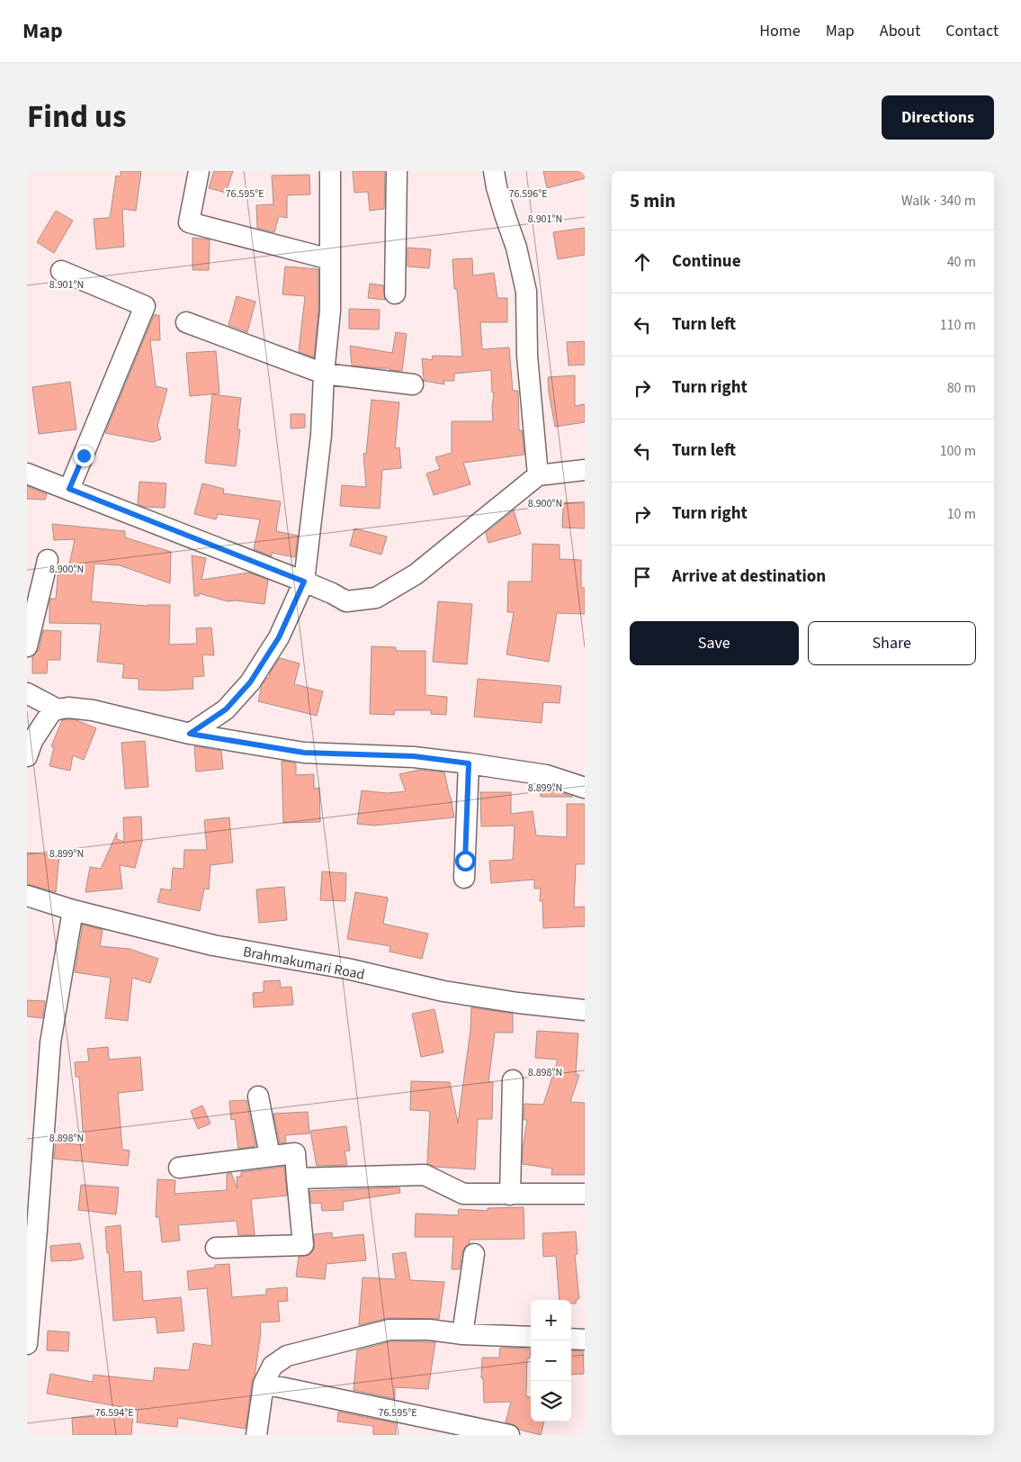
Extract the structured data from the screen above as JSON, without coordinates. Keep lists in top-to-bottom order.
{
  "streets": {
    "street": ["Brahmakumari Road"]
  },
  "page": {
    "header": "Map",
    "nav": [
      "Home",
      "Map",
      "About",
      "Contact"
    ],
    "title": "Find us",
    "buttons": [
      "Directions",
      ["Save", "Share"]
    ],
    "heading": ["5 min", "Walk · 340 m"],
    "list": [
      ["Continue", "40 m"],
      ["Turn left", "110 m"],
      ["Turn right", "80 m"],
      ["Turn left", "100 m"],
      ["Turn right", "10 m"],
      "Arrive at destination"
    ],
    "map_buttons": ["+", "−"]
  },
  "coordinates": [
    "76.595°E",
    "76.596°E",
    "8.901°N",
    "8.900°N",
    "8.899°N",
    "8.898°N",
    "76.594°E"
  ]
}
